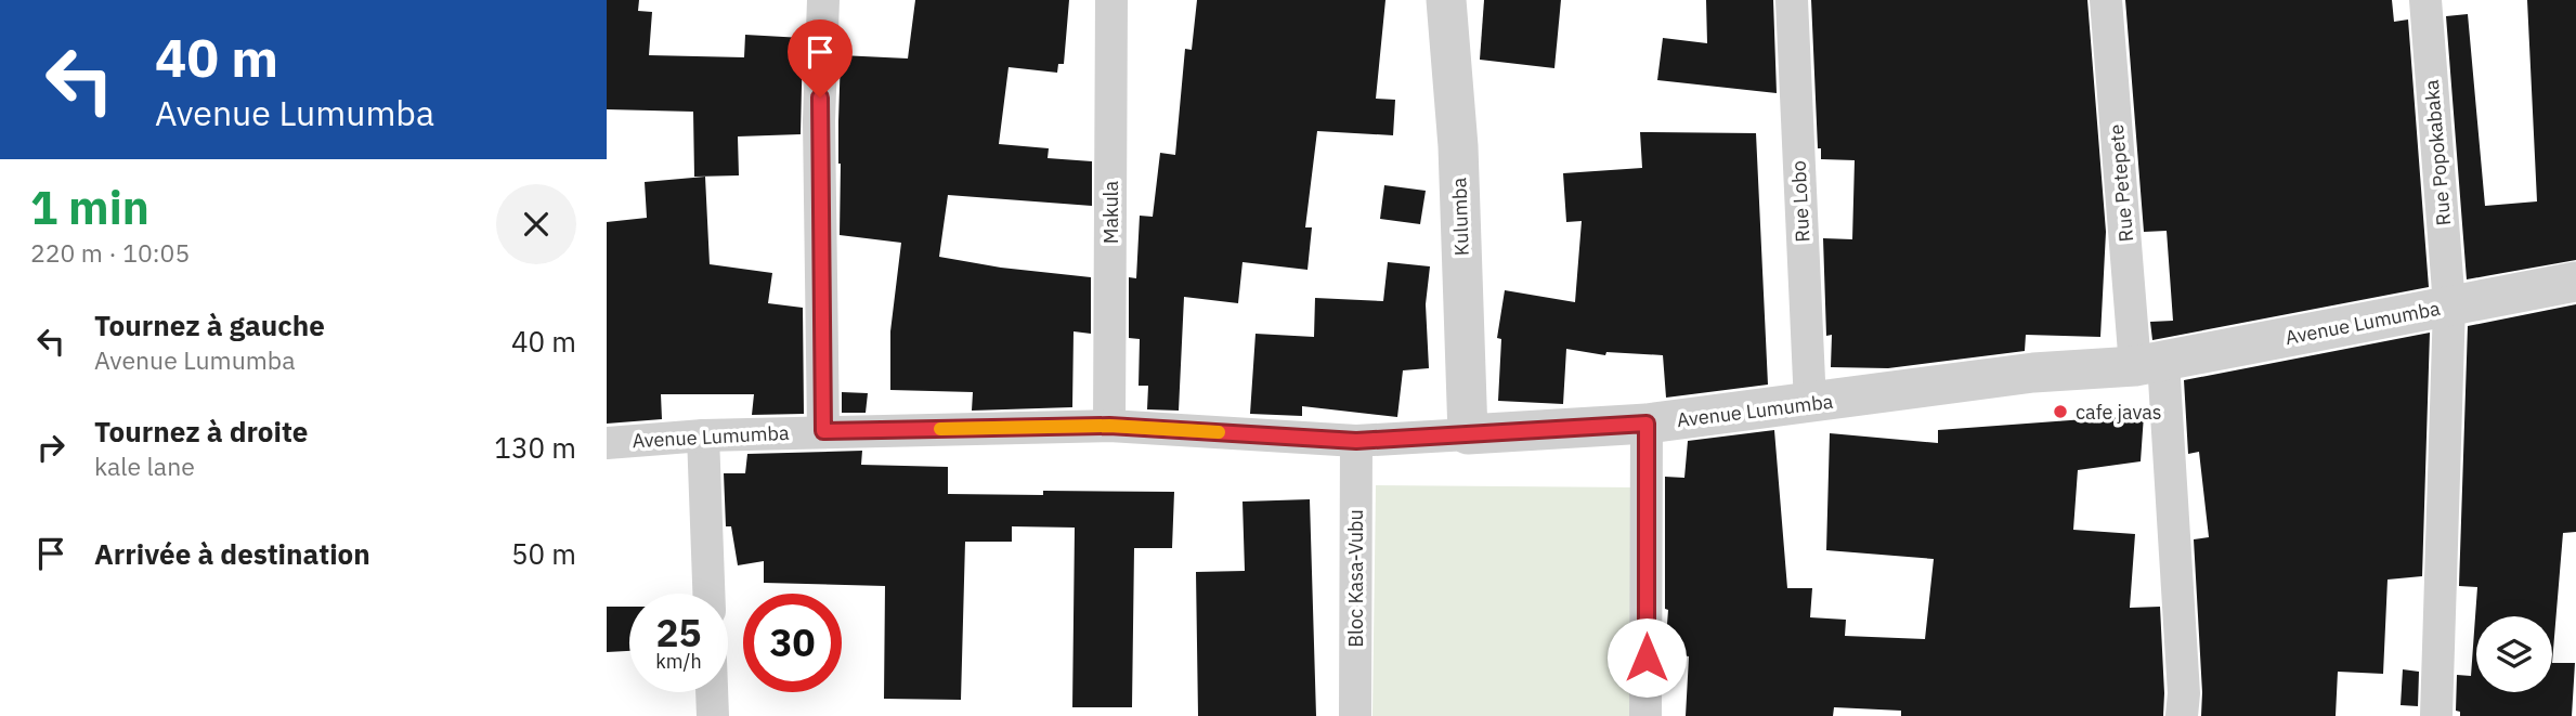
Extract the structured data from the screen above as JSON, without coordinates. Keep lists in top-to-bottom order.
{
  "streets": {
    "street": [
      "Rue Popokabaka",
      "Rue Petepete",
      "Rue Lobo",
      "Makula",
      "Kulumba",
      "Avenue Lumumba",
      "Bloc Kasa-Vubu"
    ]
  },
  "crossings": [
    ["Rue Popokabaka", "Avenue Lumumba"],
    ["Rue Petepete", "Avenue Lumumba"],
    ["Rue Lobo", "Avenue Lumumba"],
    ["Makula", "Avenue Lumumba"],
    ["Kulumba", "Avenue Lumumba"],
    ["Avenue Lumumba", "Bloc Kasa-Vubu"]
  ],
  "places": ["cafe javas"],
  "page": {
    "turn": ["40 m", "Avenue Lumumba"],
    "heading": ["1 min", "220 m · 10:05"],
    "list": [
      {
        "name": "Tournez à gauche",
        "note": "Avenue Lumumba",
        "value": "40 m"
      },
      {
        "name": "Tournez à droite",
        "note": "kale lane",
        "value": "130 m"
      },
      {
        "name": "Arrivée à destination",
        "value": "50 m"
      }
    ],
    "speed": "25 km/h",
    "limit": "30"
  }
}
